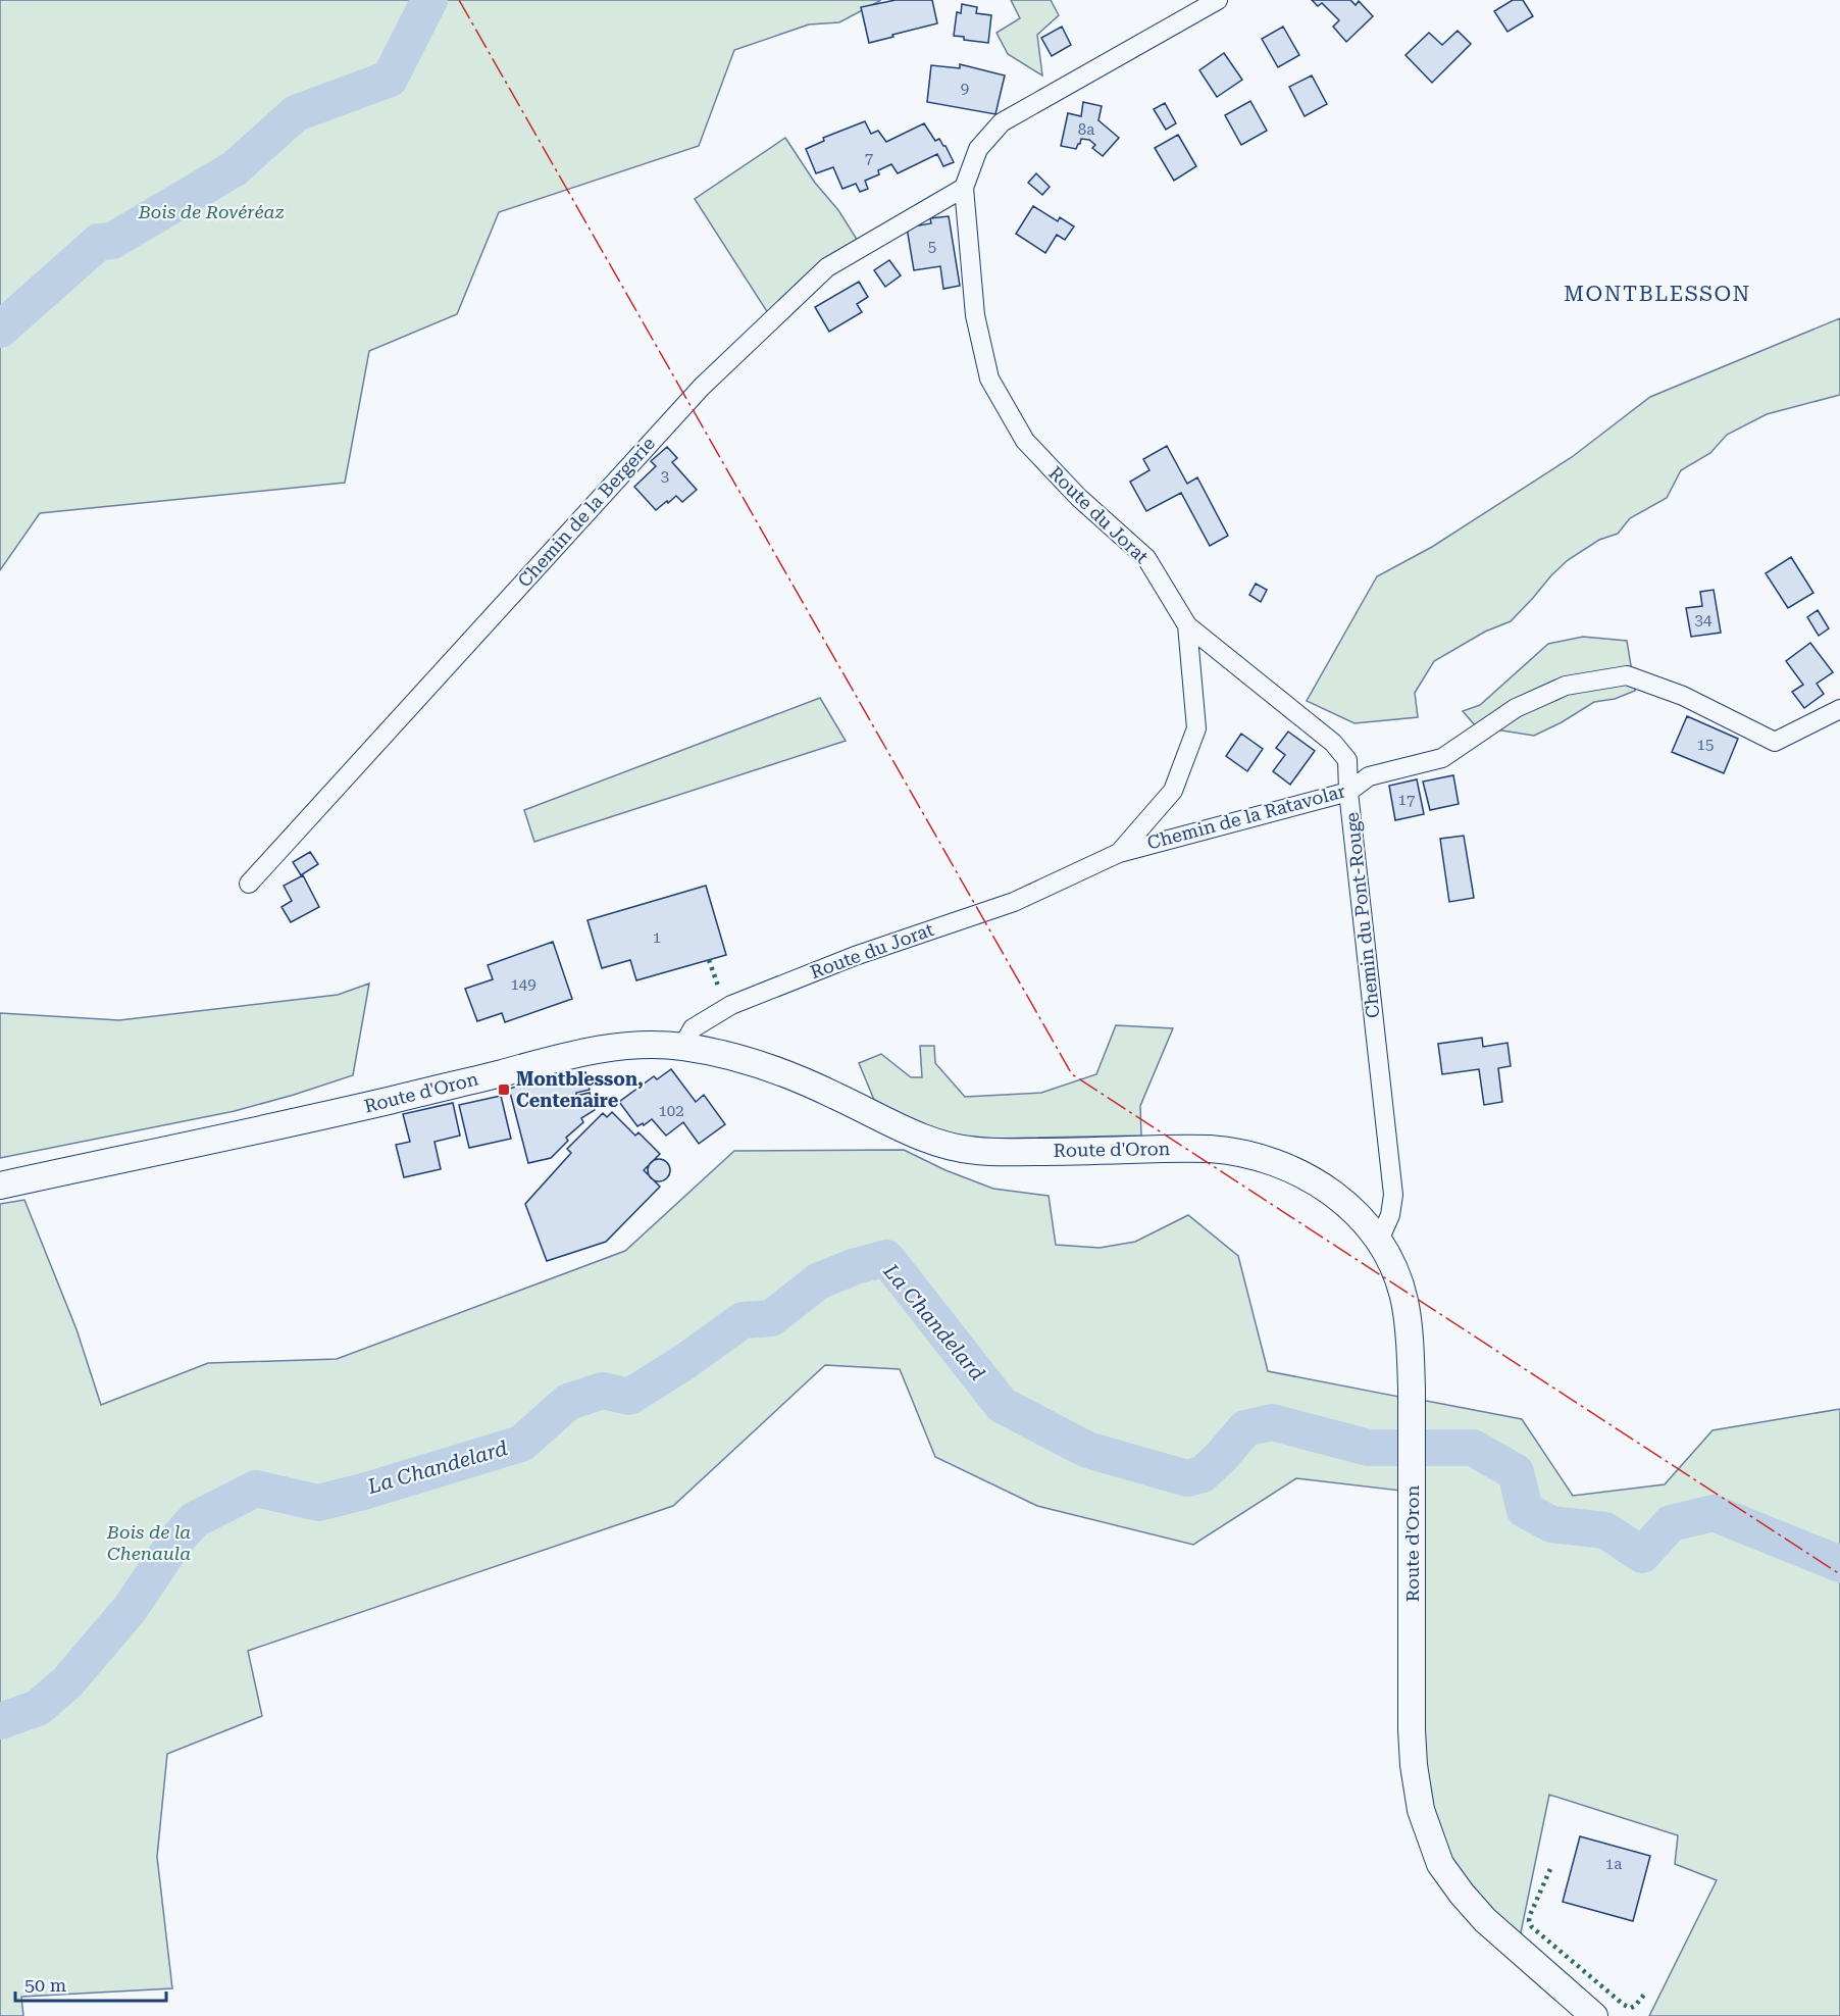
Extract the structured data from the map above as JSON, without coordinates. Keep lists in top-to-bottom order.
{
  "streets": {
    "main road": ["Route d'Oron"],
    "street": [
      "Chemin de la Bergerie",
      "Route du Jorat",
      "Chemin de la Ratavolar",
      "Chemin du Pont-Rouge"
    ]
  },
  "crossings": [
    ["Chemin de la Bergerie", "Route du Jorat"],
    ["Route du Jorat", "Chemin de la Ratavolar"],
    ["Route du Jorat", "Chemin du Pont-Rouge"],
    ["Route du Jorat", "Route d'Oron"],
    ["Chemin de la Ratavolar", "Chemin du Pont-Rouge"],
    ["Chemin du Pont-Rouge", "Route d'Oron"]
  ],
  "districts": ["MONTBLESSON"],
  "water": ["La Chandelard"],
  "parks": ["Bois de Rovéréaz", "Bois de la Chenaula"],
  "places": {
    "transit": ["Montblesson, Centenaire"]
  },
  "house_numbers": [
    "9",
    "8a",
    "7",
    "5",
    "3",
    "34",
    "15",
    "17",
    "1",
    "149",
    "102",
    "1a"
  ],
  "scale_bar": "50 m"
}
